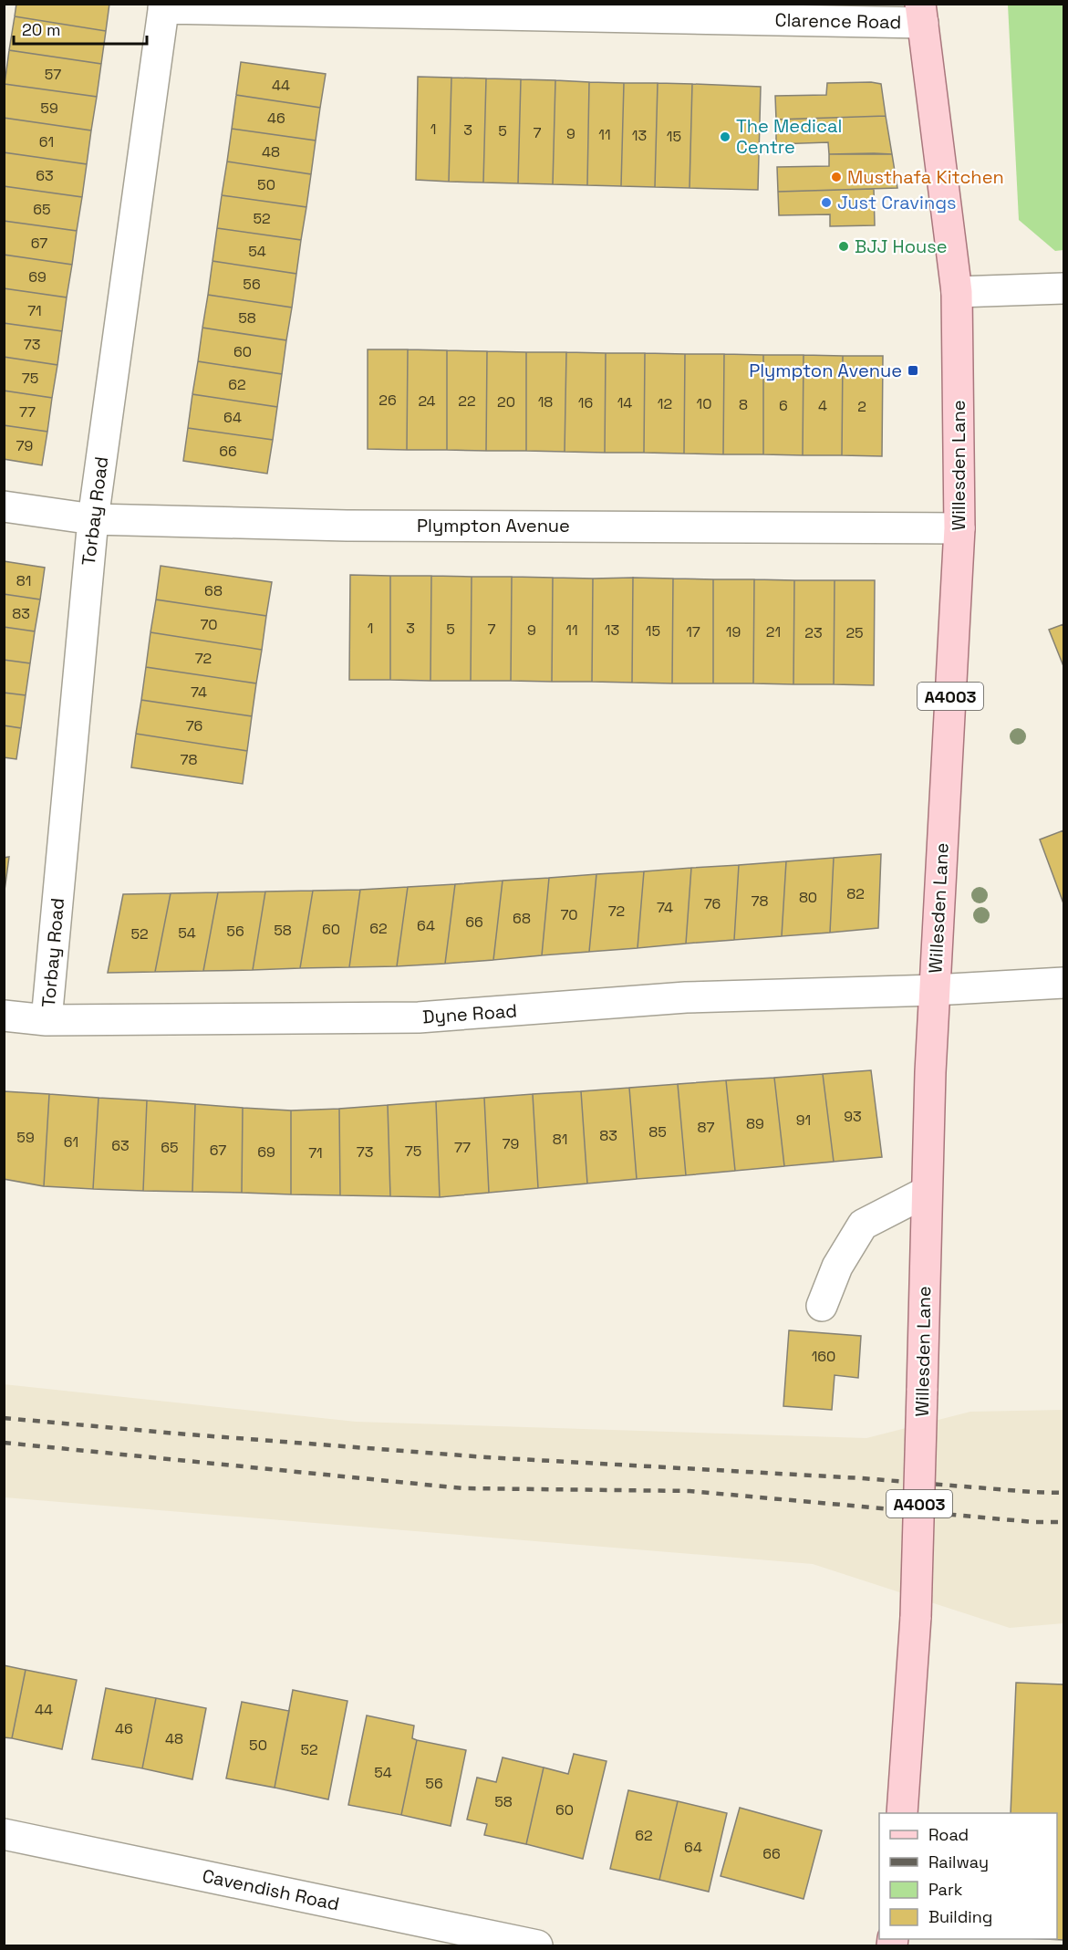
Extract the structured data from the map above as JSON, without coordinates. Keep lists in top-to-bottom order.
{
  "streets": {
    "main road": ["Willesden Lane", "A4003"],
    "street": [
      "Clarence Road",
      "Torbay Road",
      "Plympton Avenue",
      "Dyne Road",
      "Cavendish Road"
    ]
  },
  "crossings": [
    ["Clarence Road", "Willesden Lane"],
    ["Clarence Road", "Torbay Road"],
    ["Willesden Lane", "Plympton Avenue"],
    ["Willesden Lane", "Dyne Road"],
    ["Torbay Road", "Plympton Avenue"],
    ["Torbay Road", "Dyne Road"]
  ],
  "places": {
    "other": [
      "The Medical Centre",
      "Musthafa Kitchen",
      "Just Cravings",
      "BJJ House"
    ],
    "transit": ["Plympton Avenue"]
  },
  "house_numbers": [
    "57",
    "44",
    "59",
    "46",
    "1",
    "3",
    "5",
    "7",
    "9",
    "11",
    "13",
    "15",
    "61",
    "48",
    "63",
    "50",
    "65",
    "52",
    "67",
    "54",
    "69",
    "56",
    "71",
    "58",
    "73",
    "60",
    "75",
    "62",
    "26",
    "24",
    "22",
    "20",
    "18",
    "16",
    "14",
    "12",
    "10",
    "8",
    "6",
    "4",
    "2",
    "77",
    "64",
    "79",
    "66",
    "81",
    "68",
    "83",
    "70",
    "1",
    "3",
    "5",
    "7",
    "9",
    "11",
    "13",
    "15",
    "17",
    "19",
    "21",
    "23",
    "25",
    "72",
    "74",
    "76",
    "78",
    "82",
    "80",
    "78",
    "76",
    "74",
    "72",
    "70",
    "68",
    "66",
    "64",
    "62",
    "60",
    "58",
    "56",
    "54",
    "52",
    "93",
    "91",
    "89",
    "87",
    "85",
    "83",
    "59",
    "81",
    "61",
    "79",
    "63",
    "65",
    "77",
    "67",
    "75",
    "69",
    "73",
    "71",
    "160",
    "44",
    "46",
    "48",
    "50",
    "52",
    "54",
    "56",
    "58",
    "60",
    "62",
    "64",
    "66"
  ],
  "legend": [
    "Road",
    "Railway",
    "Park",
    "Building"
  ],
  "scale_bar": "20 m"
}
